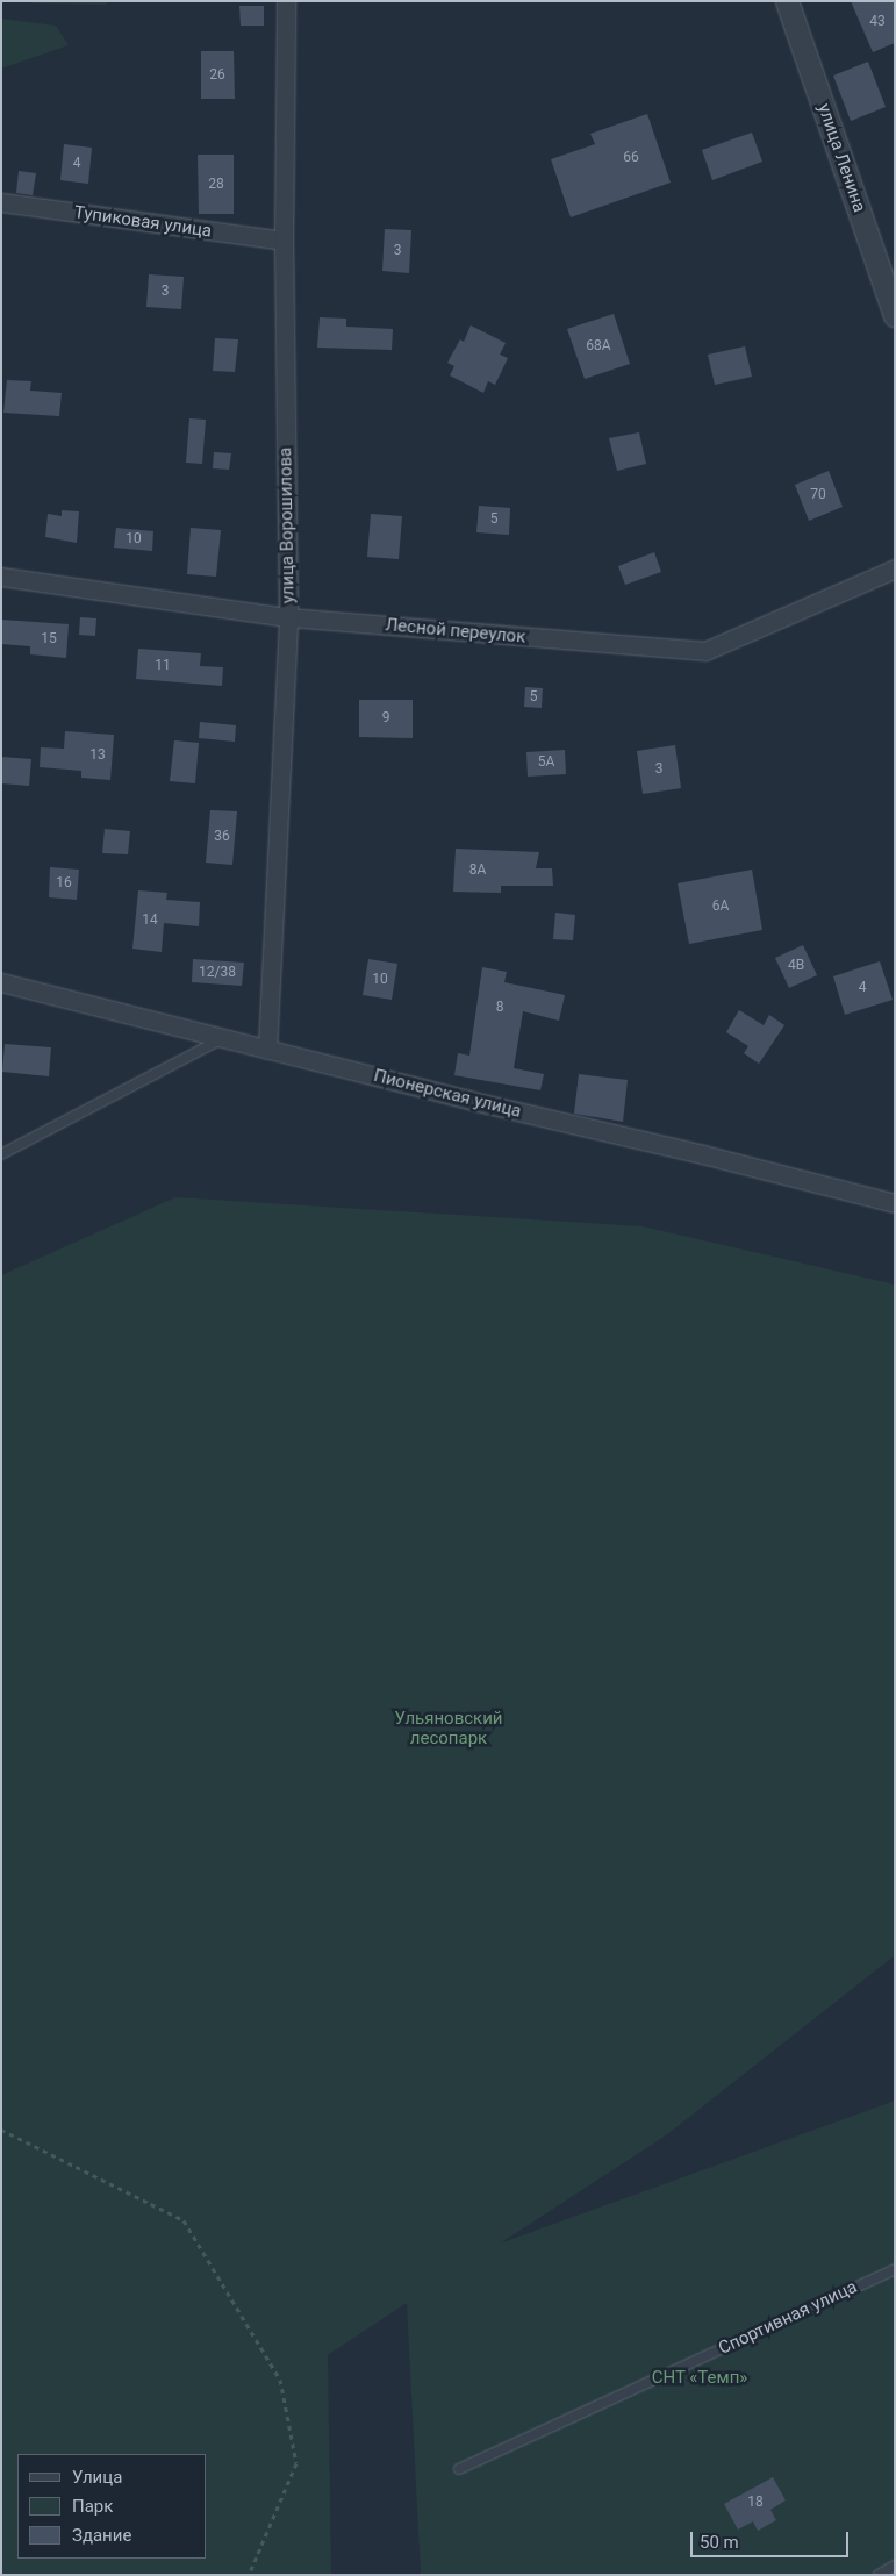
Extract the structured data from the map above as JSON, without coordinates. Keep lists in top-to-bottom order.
{
  "streets": {
    "street": [
      "улица Ленина",
      "Тупиковая улица",
      "улица Ворошилова",
      "Лесной переулок",
      "Пионерская улица"
    ],
    "lane": ["Спортивная улица"]
  },
  "crossings": [
    ["Тупиковая улица", "улица Ворошилова"],
    ["улица Ворошилова", "Лесной переулок"],
    ["улица Ворошилова", "Пионерская улица"]
  ],
  "parks": ["Ульяновский лесопарк", "СНТ «Темп»"],
  "house_numbers": [
    "43",
    "26",
    "66",
    "4",
    "28",
    "3",
    "3",
    "68А",
    "70",
    "5",
    "10",
    "15",
    "11",
    "5",
    "9",
    "13",
    "5А",
    "3",
    "36",
    "8А",
    "16",
    "6А",
    "14",
    "4В",
    "12/38",
    "10",
    "4",
    "8",
    "18"
  ],
  "legend": ["Улица", "Парк", "Здание"],
  "scale_bar": "50 m"
}
